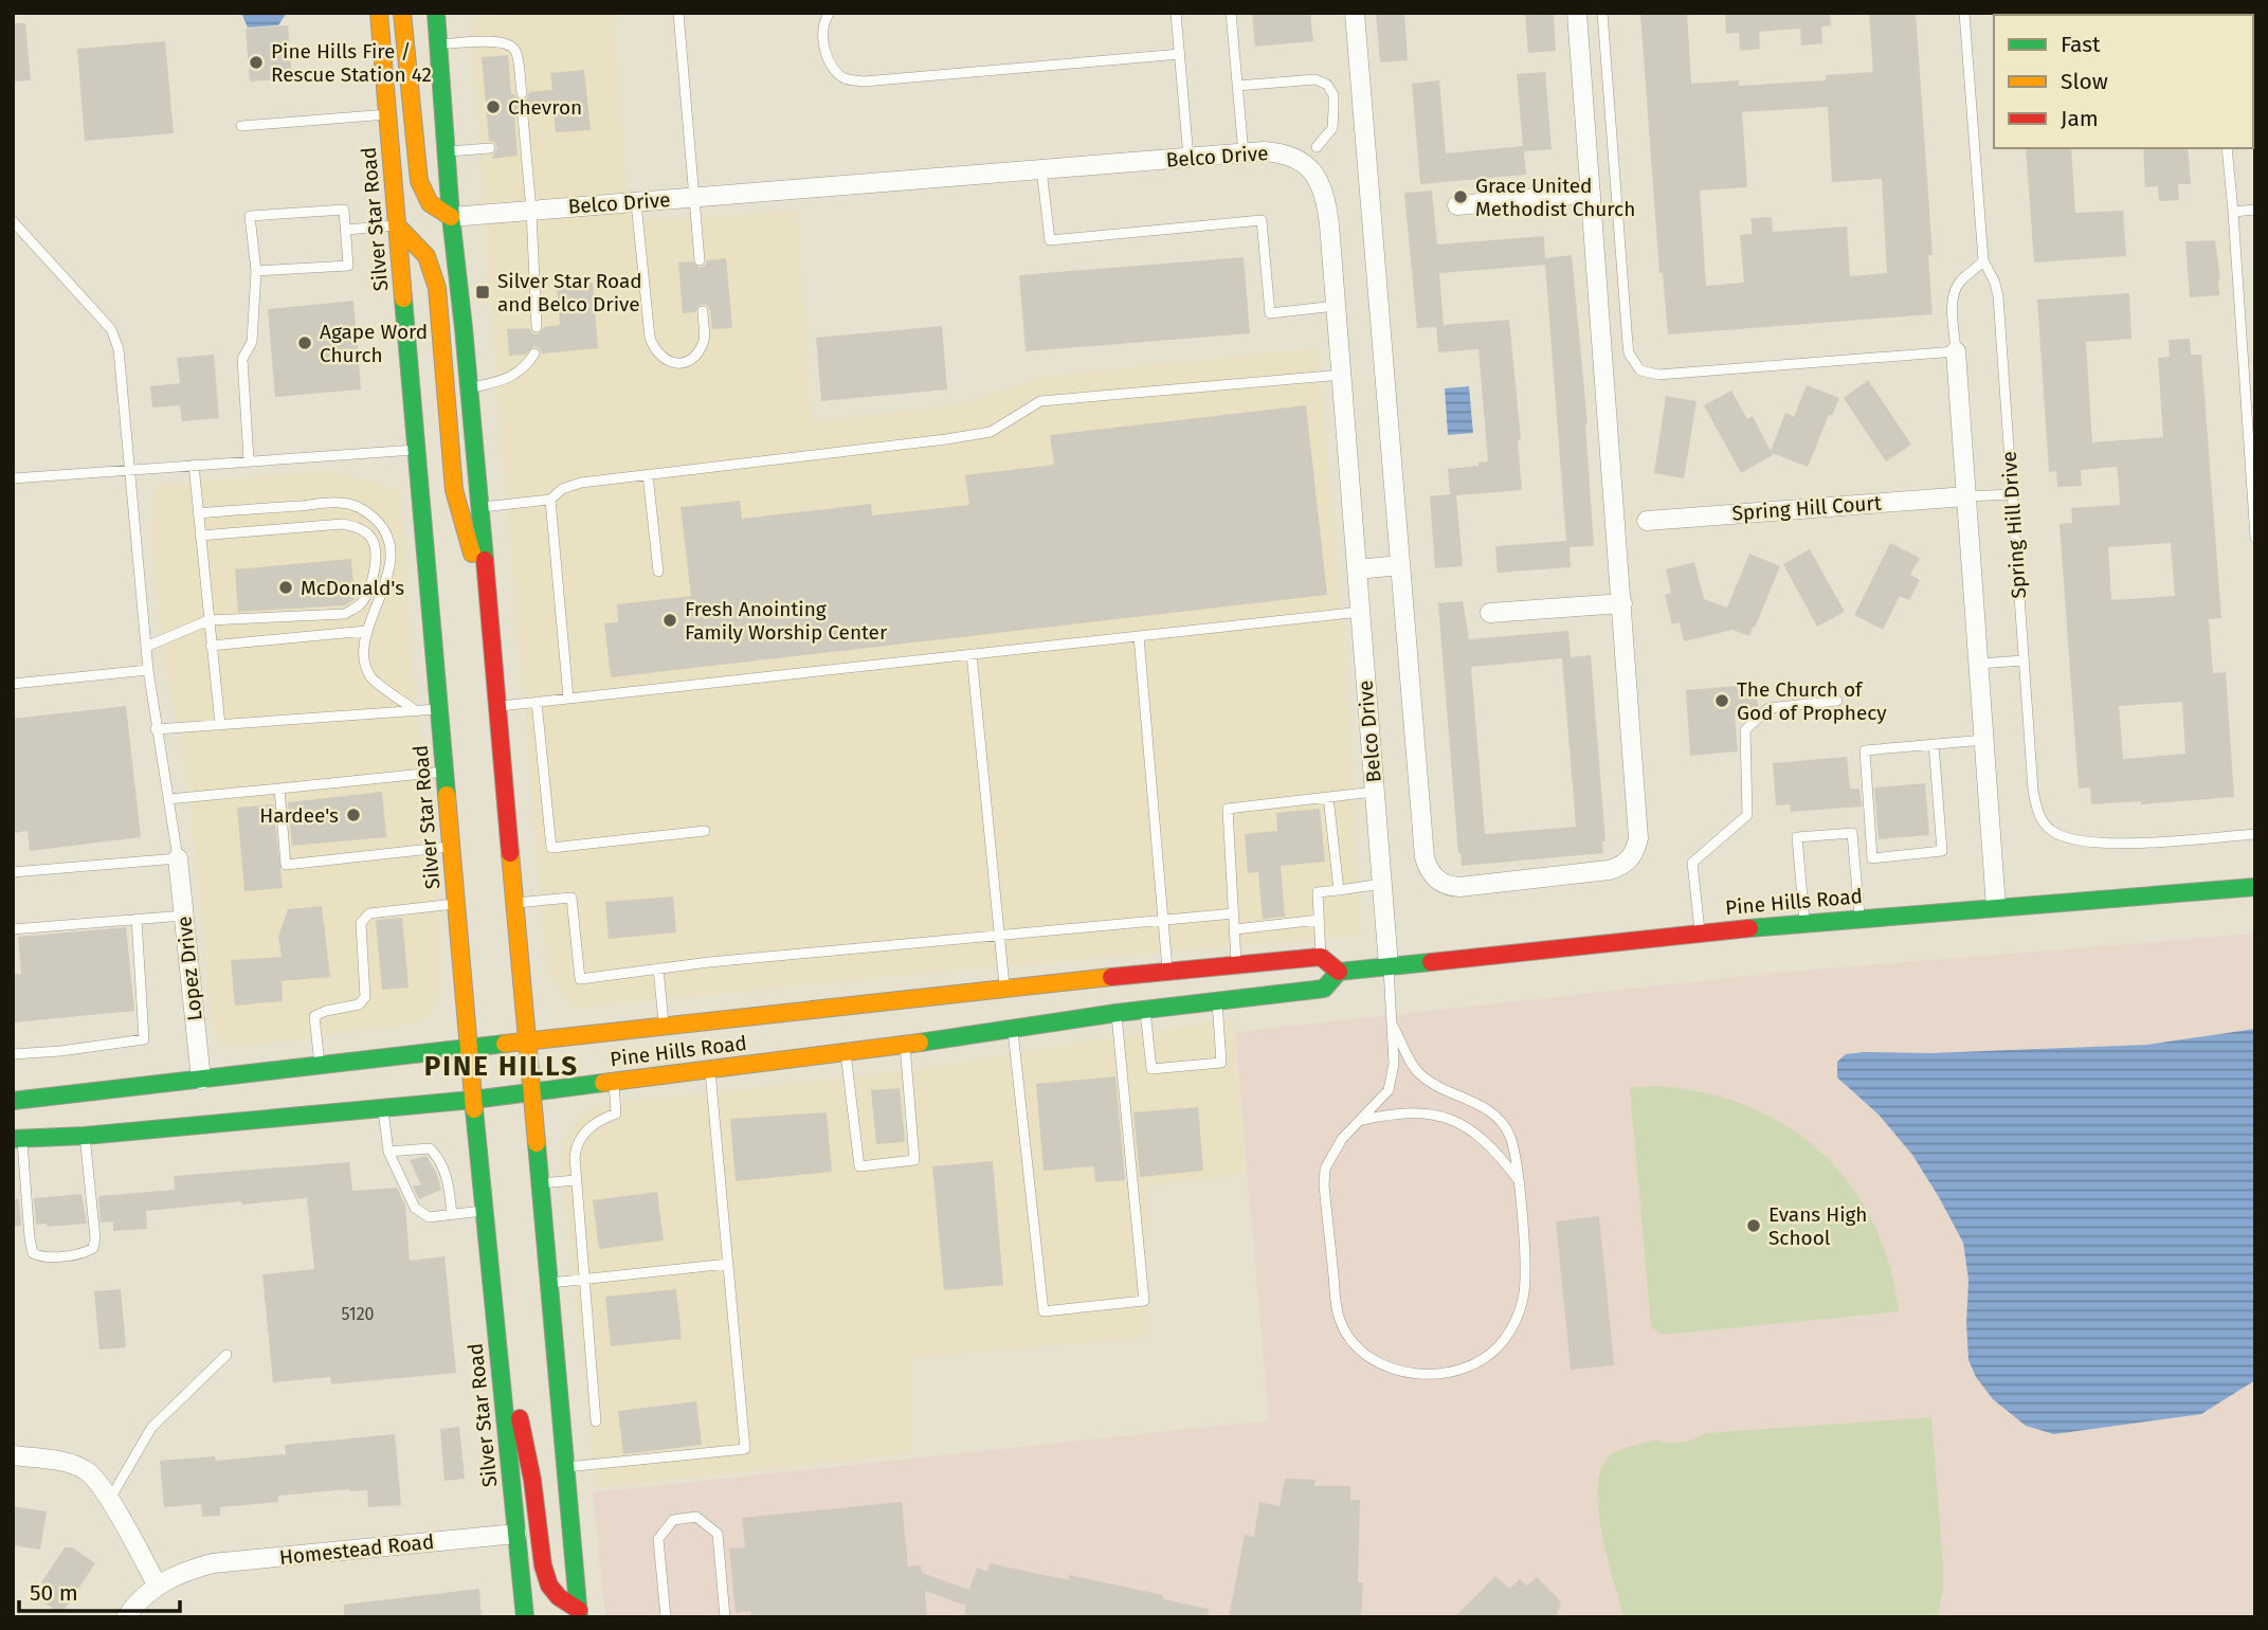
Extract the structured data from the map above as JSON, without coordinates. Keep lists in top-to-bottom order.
{
  "streets": {
    "main road": ["Silver Star Road", "Pine Hills Road"],
    "street": [
      "Belco Drive",
      "Spring Hill Court",
      "Lopez Drive",
      "Homestead Road"
    ],
    "lane": ["Spring Hill Drive"]
  },
  "crossings": [
    ["Belco Drive", "Pine Hills Road"],
    ["Silver Star Road", "Pine Hills Road"],
    ["Silver Star Road", "Homestead Road"],
    ["Pine Hills Road", "Lopez Drive"]
  ],
  "districts": ["PINE HILLS"],
  "places": {
    "other": [
      "Pine Hills Fire / Rescue Station 42",
      "Chevron",
      "Grace United Methodist Church",
      "Agape Word Church",
      "McDonald's",
      "Fresh Anointing Family Worship Center",
      "The Church of God of Prophecy",
      "Hardee's",
      "Evans High School"
    ],
    "transit": ["Silver Star Road and Belco Drive"]
  },
  "house_numbers": ["5120"],
  "legend": ["Fast", "Slow", "Jam"],
  "scale_bar": "50 m"
}
